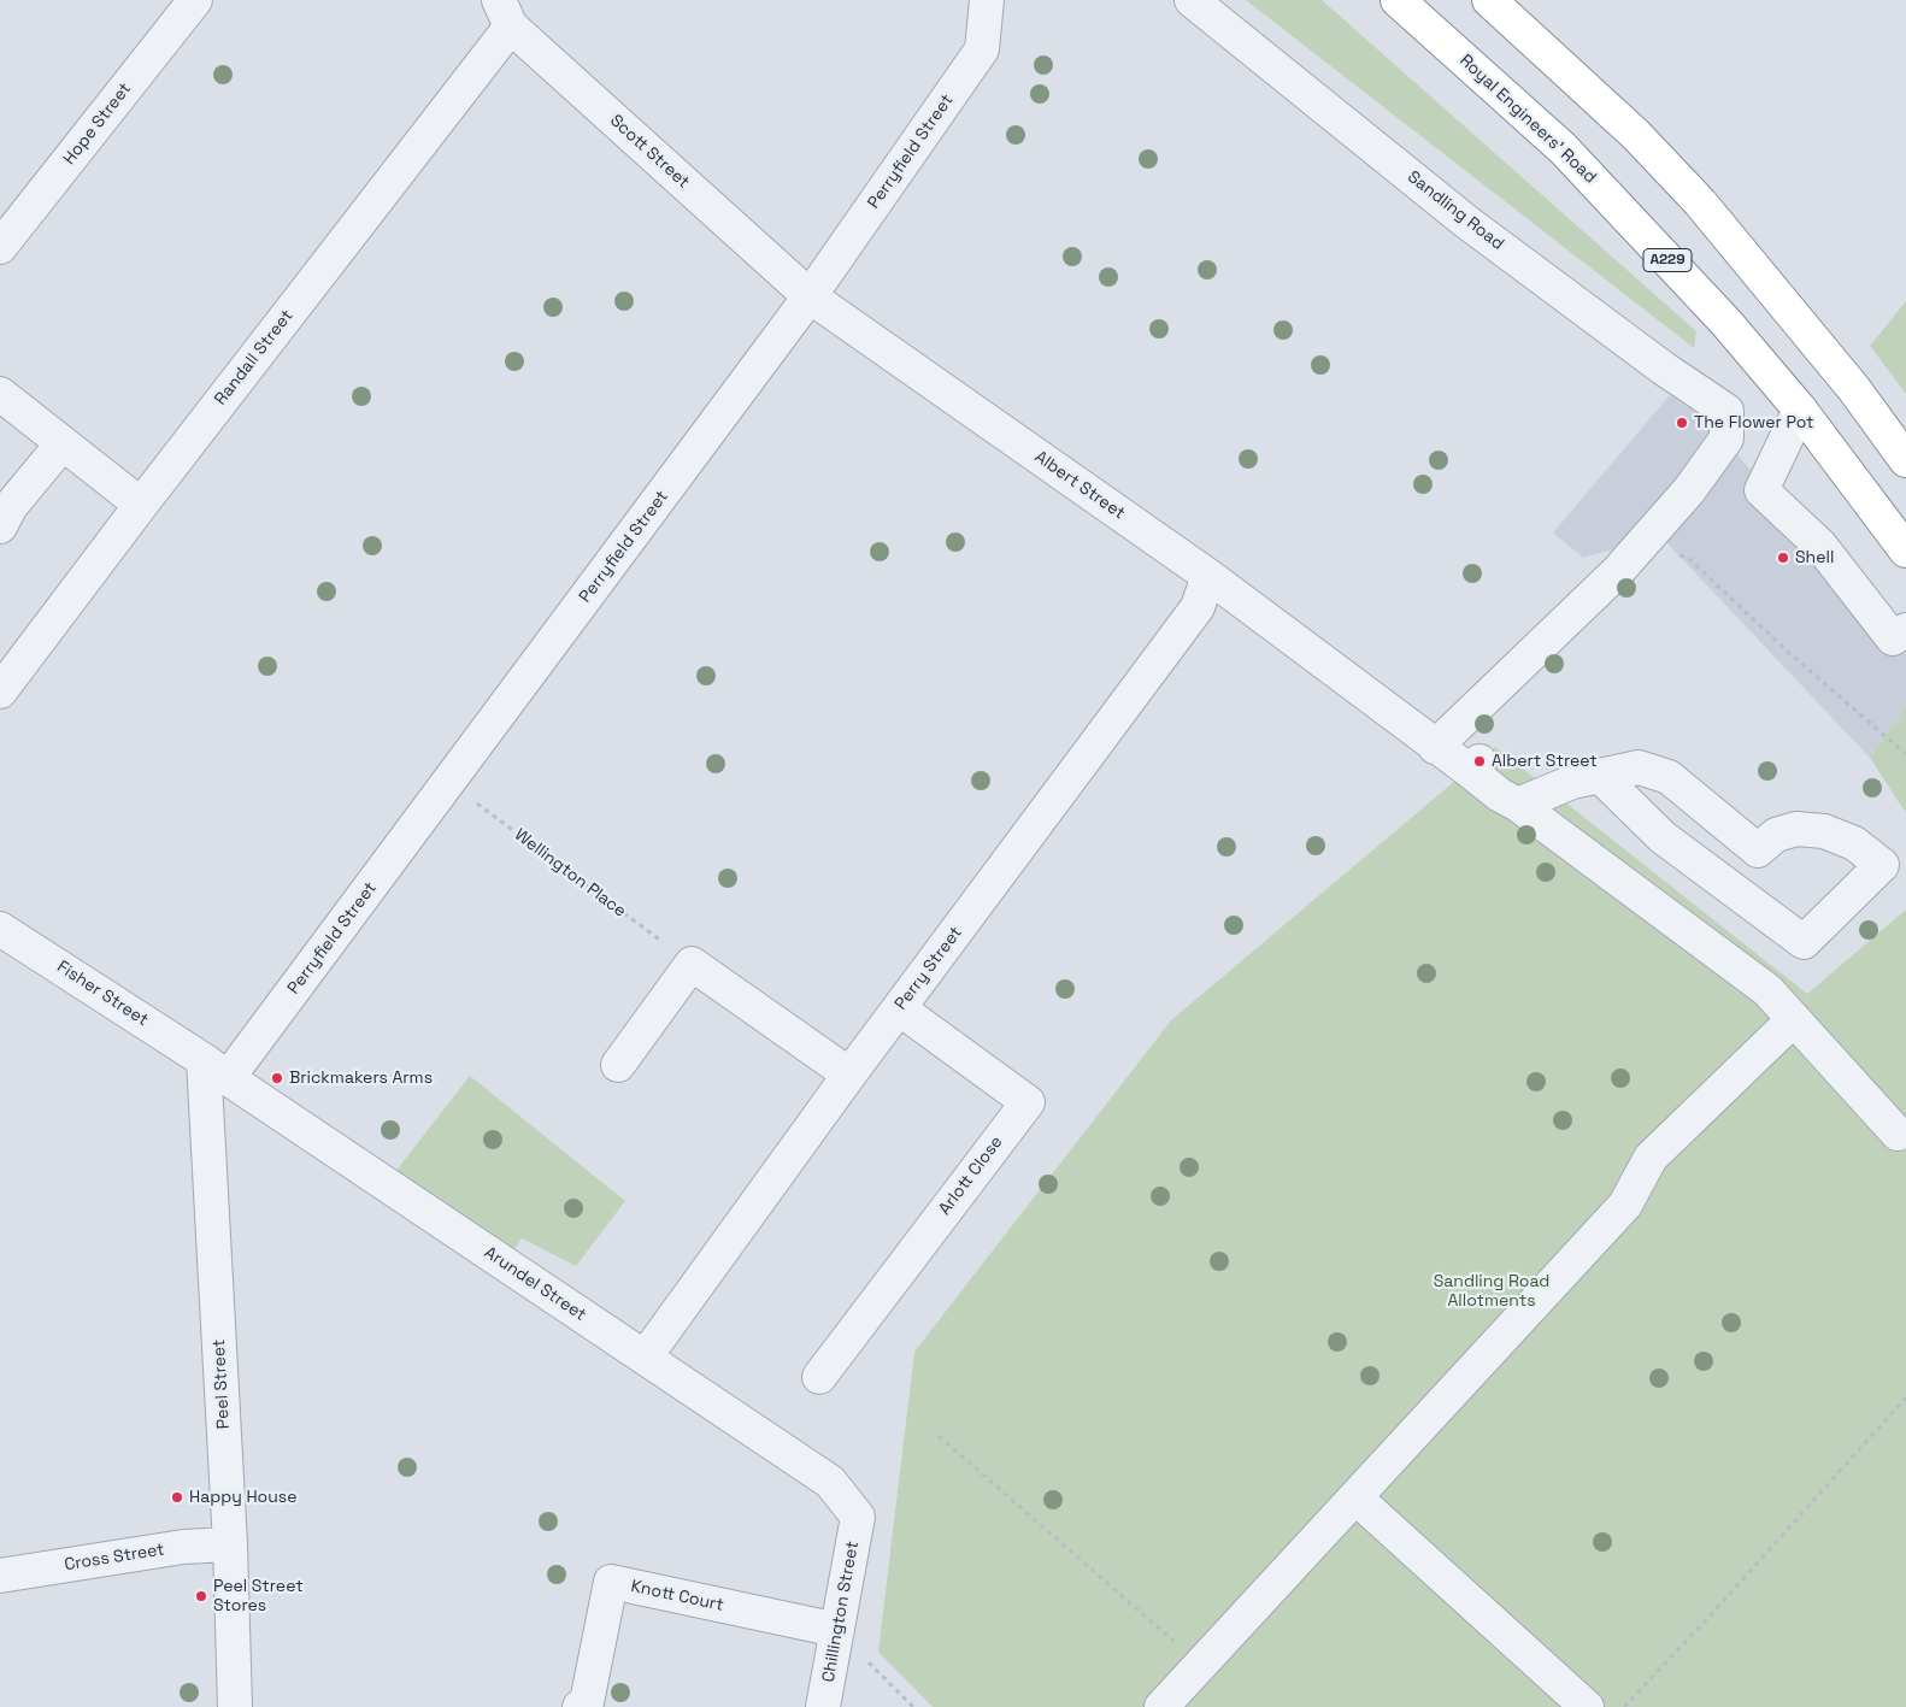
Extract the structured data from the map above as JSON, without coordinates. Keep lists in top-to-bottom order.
{
  "streets": {
    "highway": ["Royal Engineers' Road", "A229"],
    "street": [
      "Hope Street",
      "Scott Street",
      "Perryfield Street",
      "Sandling Road",
      "Randall Street",
      "Albert Street",
      "Perry Street",
      "Fisher Street",
      "Arlott Close",
      "Arundel Street",
      "Peel Street",
      "Cross Street",
      "Knott Court",
      "Chillington Street"
    ],
    "path": ["Wellington Place"]
  },
  "crossings": [
    ["Scott Street", "Perryfield Street"],
    ["Scott Street", "Randall Street"],
    ["Scott Street", "Albert Street"],
    ["Perryfield Street", "Albert Street"],
    ["Perryfield Street", "Wellington Place"],
    ["Perryfield Street", "Fisher Street"],
    ["Perryfield Street", "Arundel Street"],
    ["Perryfield Street", "Peel Street"],
    ["Albert Street", "Perry Street"],
    ["Perry Street", "Arlott Close"],
    ["Perry Street", "Arundel Street"],
    ["Fisher Street", "Arundel Street"],
    ["Fisher Street", "Peel Street"],
    ["Arundel Street", "Peel Street"],
    ["Arundel Street", "Chillington Street"],
    ["Peel Street", "Cross Street"],
    ["Knott Court", "Chillington Street"]
  ],
  "parks": ["Sandling Road Allotments"],
  "places": [
    "The Flower Pot",
    "Shell",
    "Albert Street",
    "Brickmakers Arms",
    "Happy House",
    "Peel Street Stores"
  ]
}
